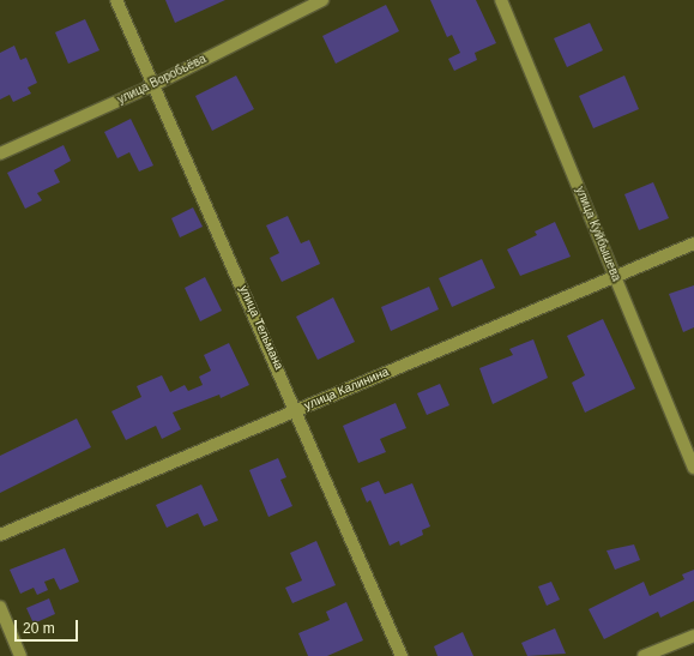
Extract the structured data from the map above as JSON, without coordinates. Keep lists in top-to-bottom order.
{
  "streets": {
    "street": [
      "улица Воробьёва",
      "улица Куйбышева",
      "улица Тельмана",
      "улица Калинина"
    ]
  },
  "crossings": [
    ["улица Воробьёва", "улица Тельмана"],
    ["улица Куйбышева", "улица Калинина"],
    ["улица Тельмана", "улица Калинина"]
  ],
  "scale_bar": "20 m"
}
